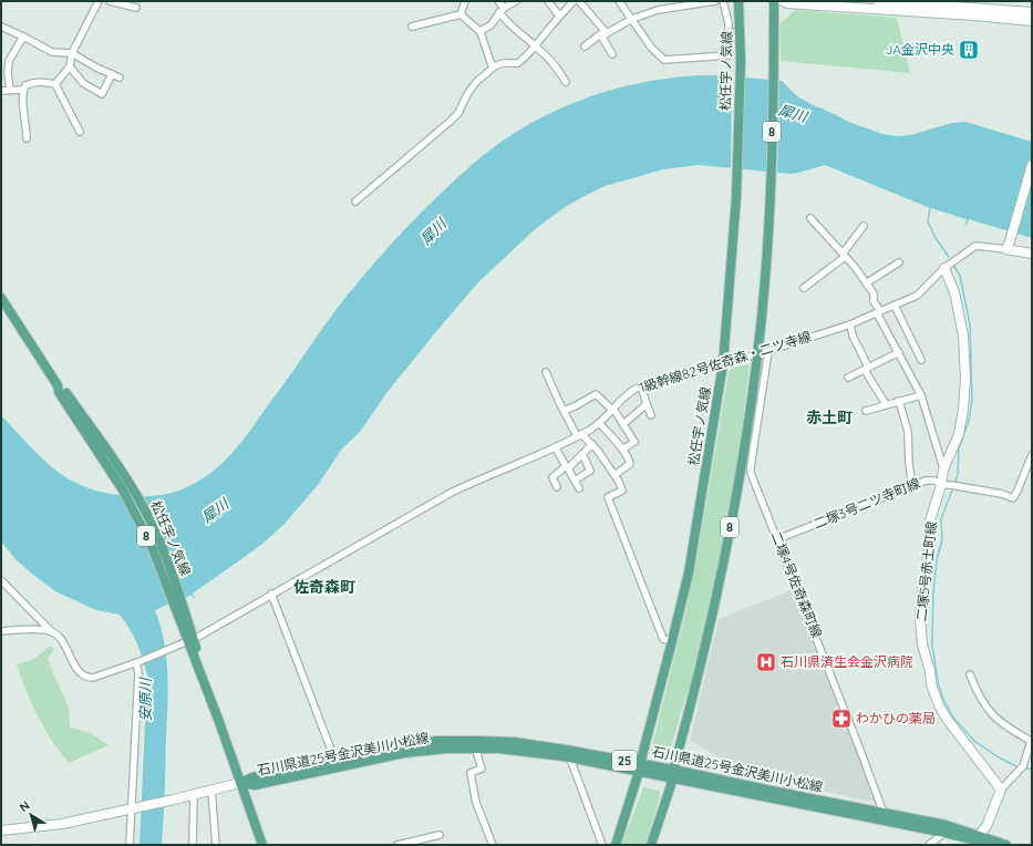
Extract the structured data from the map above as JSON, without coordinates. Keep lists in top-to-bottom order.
{
  "streets": {
    "main road": [
      "松任宇ノ気線",
      "8",
      "石川県道25号金沢美川小松線",
      "25"
    ],
    "street": [
      "1級幹線82号佐奇森・二ツ寺線",
      "二塚3号二ツ寺町線",
      "二塚5号赤土町線",
      "二塚4号佐奇森町線"
    ]
  },
  "crossings": [
    ["松任宇ノ気線", "1級幹線82号佐奇森・二ツ寺線"],
    ["松任宇ノ気線", "石川県道25号金沢美川小松線"],
    ["8", "1級幹線82号佐奇森・二ツ寺線"],
    ["8", "石川県道25号金沢美川小松線"],
    ["1級幹線82号佐奇森・二ツ寺線", "二塚5号赤土町線"],
    ["1級幹線82号佐奇森・二ツ寺線", "二塚4号佐奇森町線"],
    ["二塚3号二ツ寺町線", "二塚5号赤土町線"],
    ["二塚3号二ツ寺町線", "二塚4号佐奇森町線"],
    ["二塚4号佐奇森町線", "石川県道25号金沢美川小松線"]
  ],
  "districts": ["赤土町", "佐奇森町"],
  "water": ["犀川", "安原川"],
  "places": {
    "building": ["JA金沢中央"],
    "hospital": ["石川県済生会金沢病院"],
    "pharmacy": ["わかひの薬局"]
  },
  "north": "top left"
}
